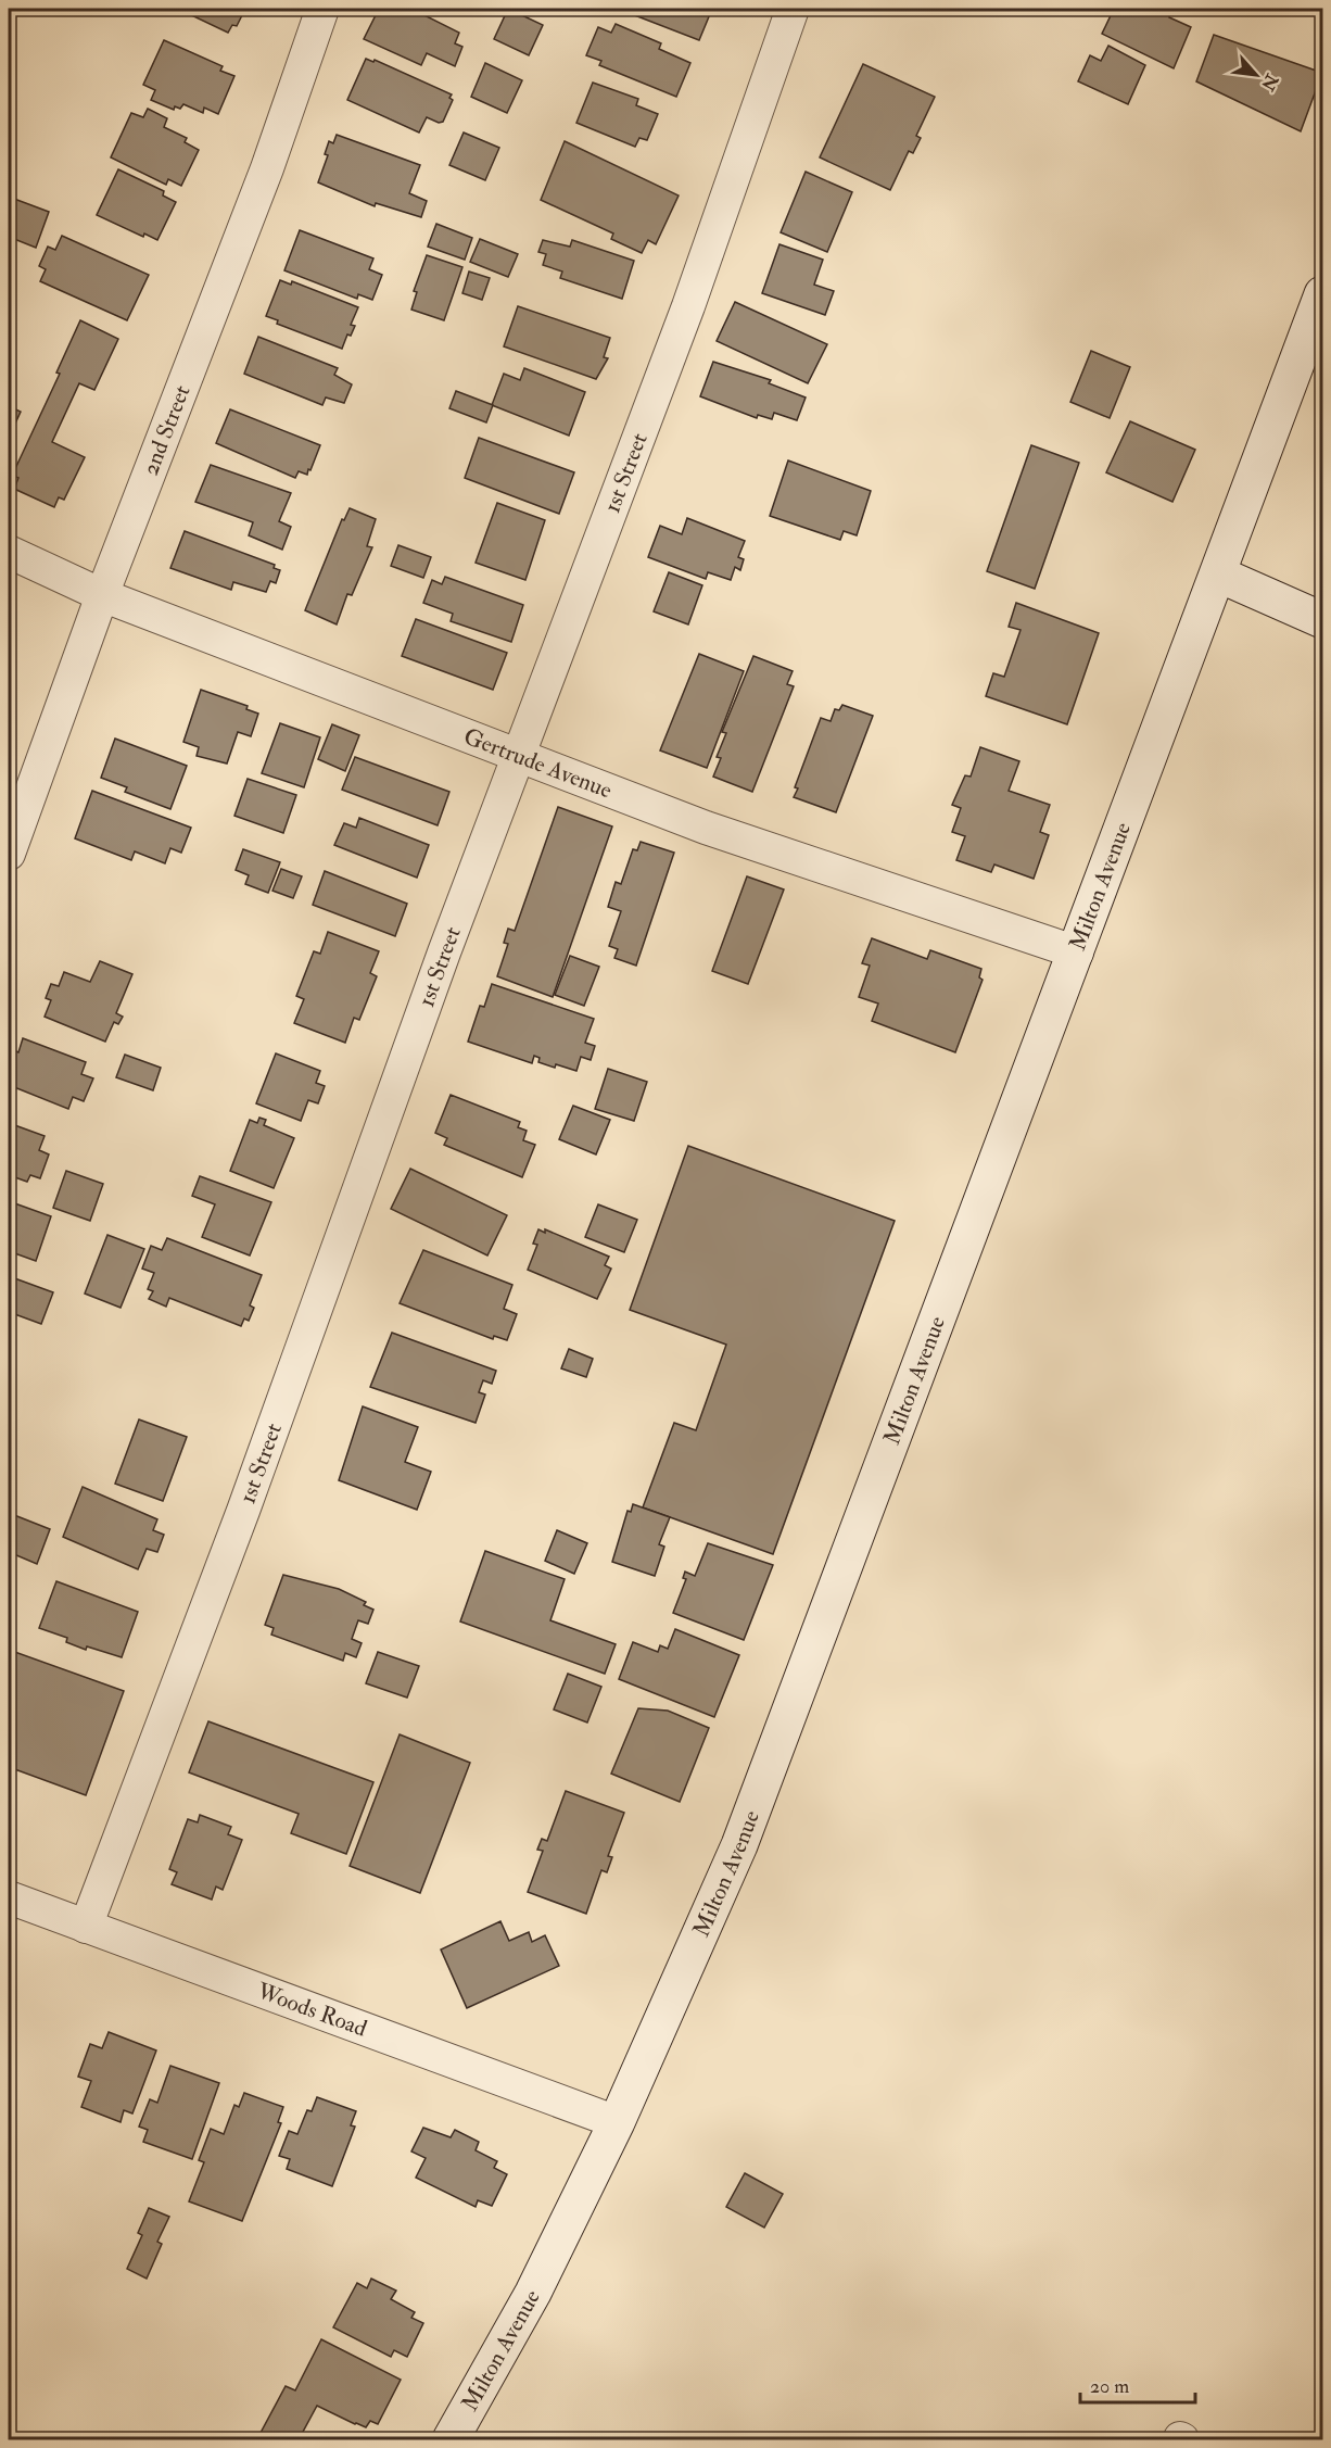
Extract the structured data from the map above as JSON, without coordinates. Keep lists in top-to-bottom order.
{
  "streets": {
    "main road": ["Milton Avenue"],
    "street": [
      "2nd Street",
      "1st Street",
      "Gertrude Avenue",
      "Woods Road"
    ]
  },
  "crossings": [
    ["2nd Street", "Gertrude Avenue"],
    ["1st Street", "Gertrude Avenue"],
    ["1st Street", "Woods Road"],
    ["Gertrude Avenue", "Milton Avenue"],
    ["Milton Avenue", "Woods Road"]
  ],
  "scale_bar": "20 m",
  "north": "bottom right"
}
